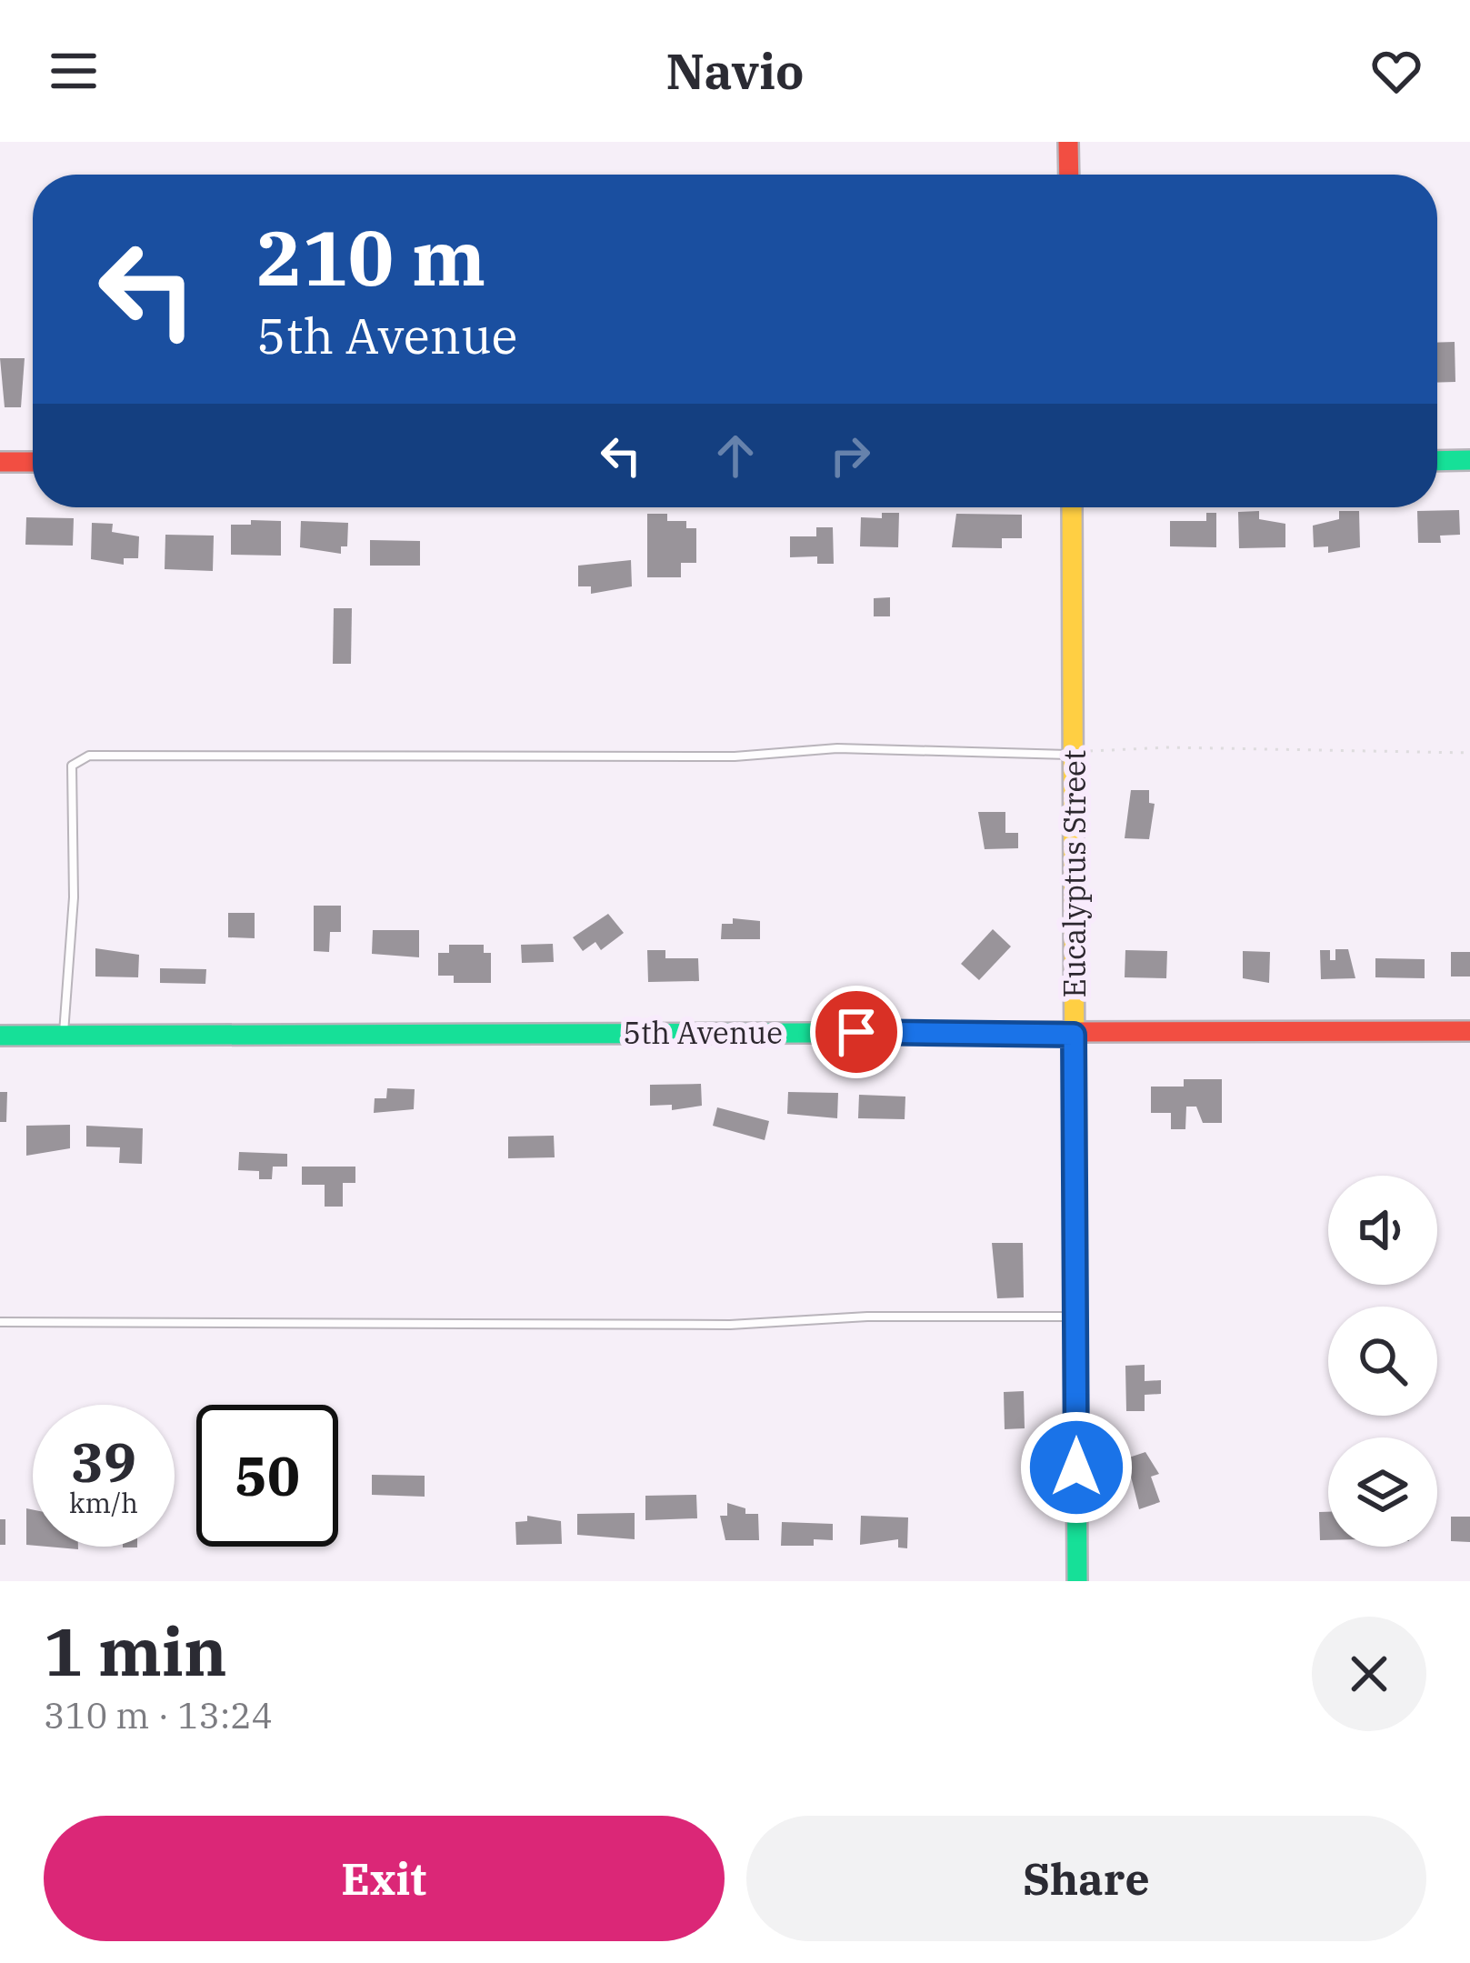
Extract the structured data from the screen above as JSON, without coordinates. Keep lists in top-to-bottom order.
{
  "streets": {
    "street": ["Eucalyptus Street", "5th Avenue"]
  },
  "crossings": [
    ["Eucalyptus Street", "5th Avenue"]
  ],
  "page": {
    "header": "Navio",
    "turn": ["210 m", "5th Avenue"],
    "speed": "39 km/h",
    "limit": "50",
    "heading": ["1 min", "310 m · 13:24"],
    "buttons": ["Exit", "Share"]
  }
}
